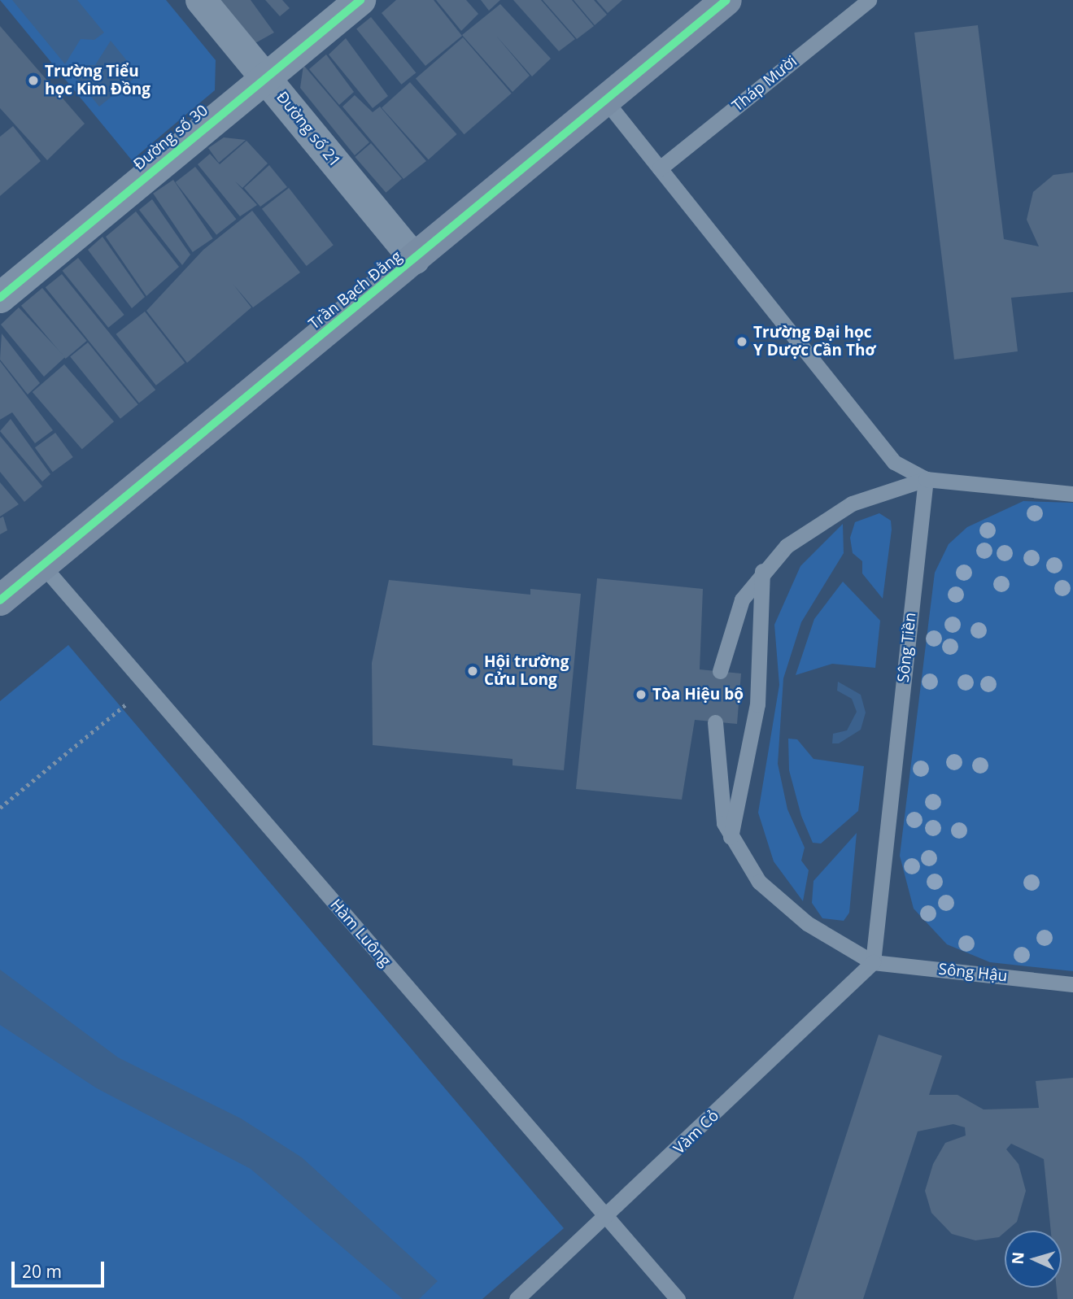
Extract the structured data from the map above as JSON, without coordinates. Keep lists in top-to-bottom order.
{
  "streets": {
    "street": ["Đường số 21", "Đường số 30", "Trần Bạch Đằng"],
    "lane": [
      "Tháp Mười",
      "Sông Tiền",
      "Hàm Luông",
      "Sông Hậu",
      "Vàm Cỏ"
    ]
  },
  "crossings": [
    ["Đường số 21", "Đường số 30"],
    ["Đường số 21", "Trần Bạch Đằng"],
    ["Trần Bạch Đằng", "Hàm Luông"],
    ["Sông Tiền", "Sông Hậu"],
    ["Sông Tiền", "Vàm Cỏ"],
    ["Hàm Luông", "Vàm Cỏ"],
    ["Sông Hậu", "Vàm Cỏ"]
  ],
  "places": [
    "Trường Tiểu học Kim Đồng",
    "Trường Đại học Y Dược Cần Thơ",
    "Hội trường Cửu Long",
    "Tòa Hiệu bộ"
  ],
  "scale_bar": "20 m",
  "north": "left"
}
